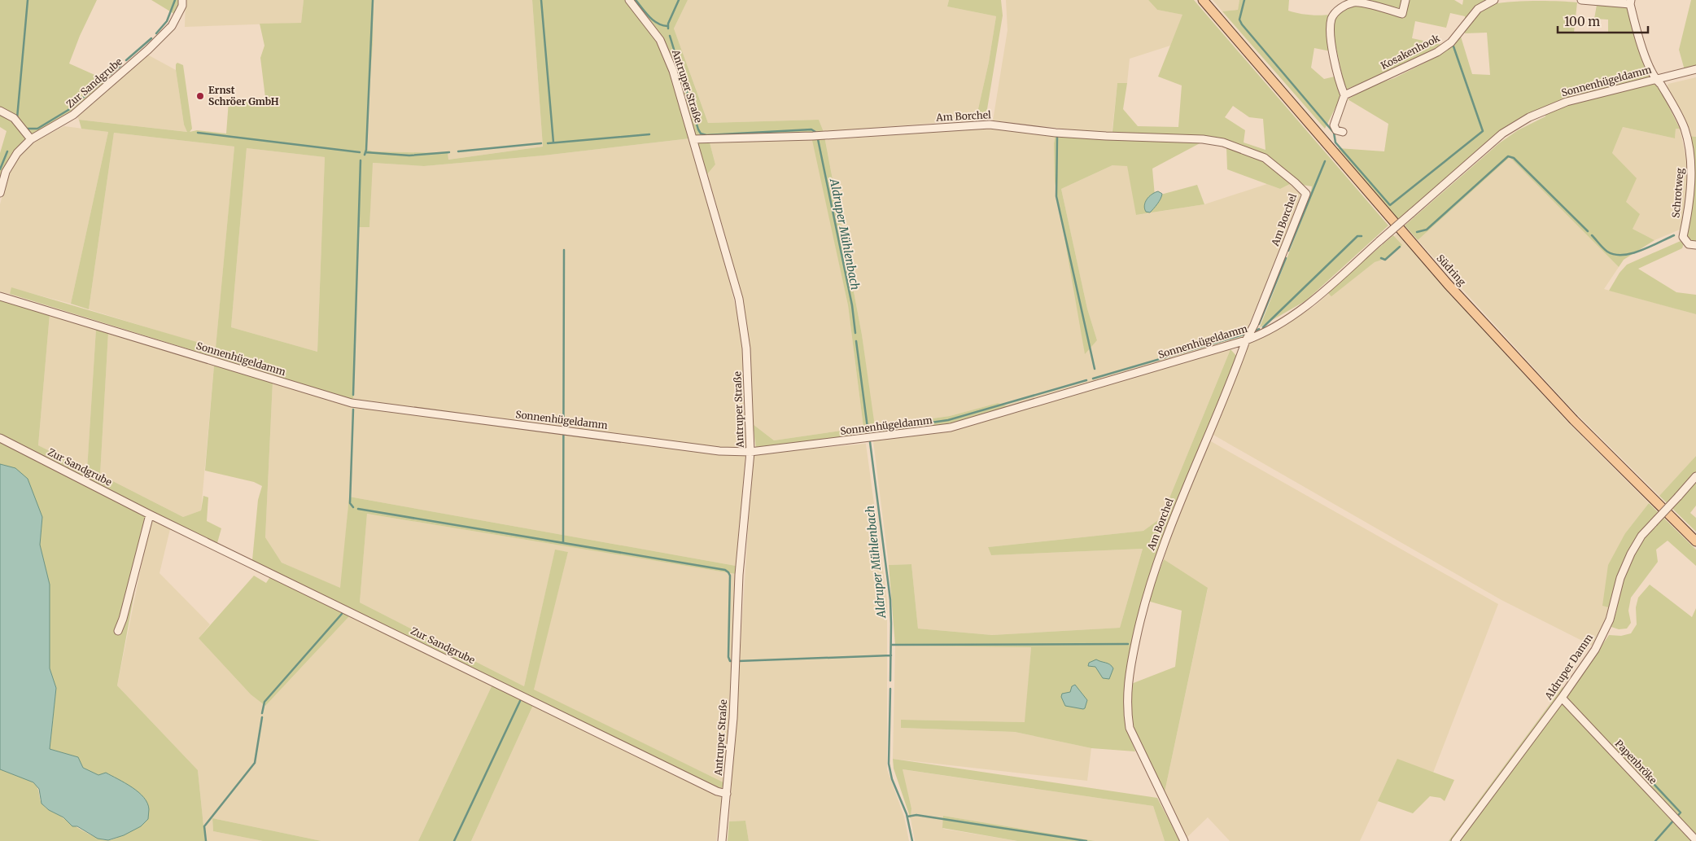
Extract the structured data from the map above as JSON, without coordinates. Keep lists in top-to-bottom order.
{
  "streets": {
    "main road": ["Südring"],
    "street": [
      "Kosakenhook",
      "Sonnenhügeldamm",
      "Zur Sandgrube",
      "Antruper Straße",
      "Am Borchel",
      "Schrotweg",
      "Aldruper Damm",
      "Papenbröke"
    ]
  },
  "crossings": [
    ["Sonnenhügeldamm", "Antruper Straße"],
    ["Sonnenhügeldamm", "Am Borchel"],
    ["Sonnenhügeldamm", "Schrotweg"],
    ["Zur Sandgrube", "Antruper Straße"],
    ["Antruper Straße", "Am Borchel"],
    ["Aldruper Damm", "Papenbröke"]
  ],
  "water": ["Aldruper Mühlenbach"],
  "places": ["Ernst Schröer GmbH"],
  "scale_bar": "100 m"
}
